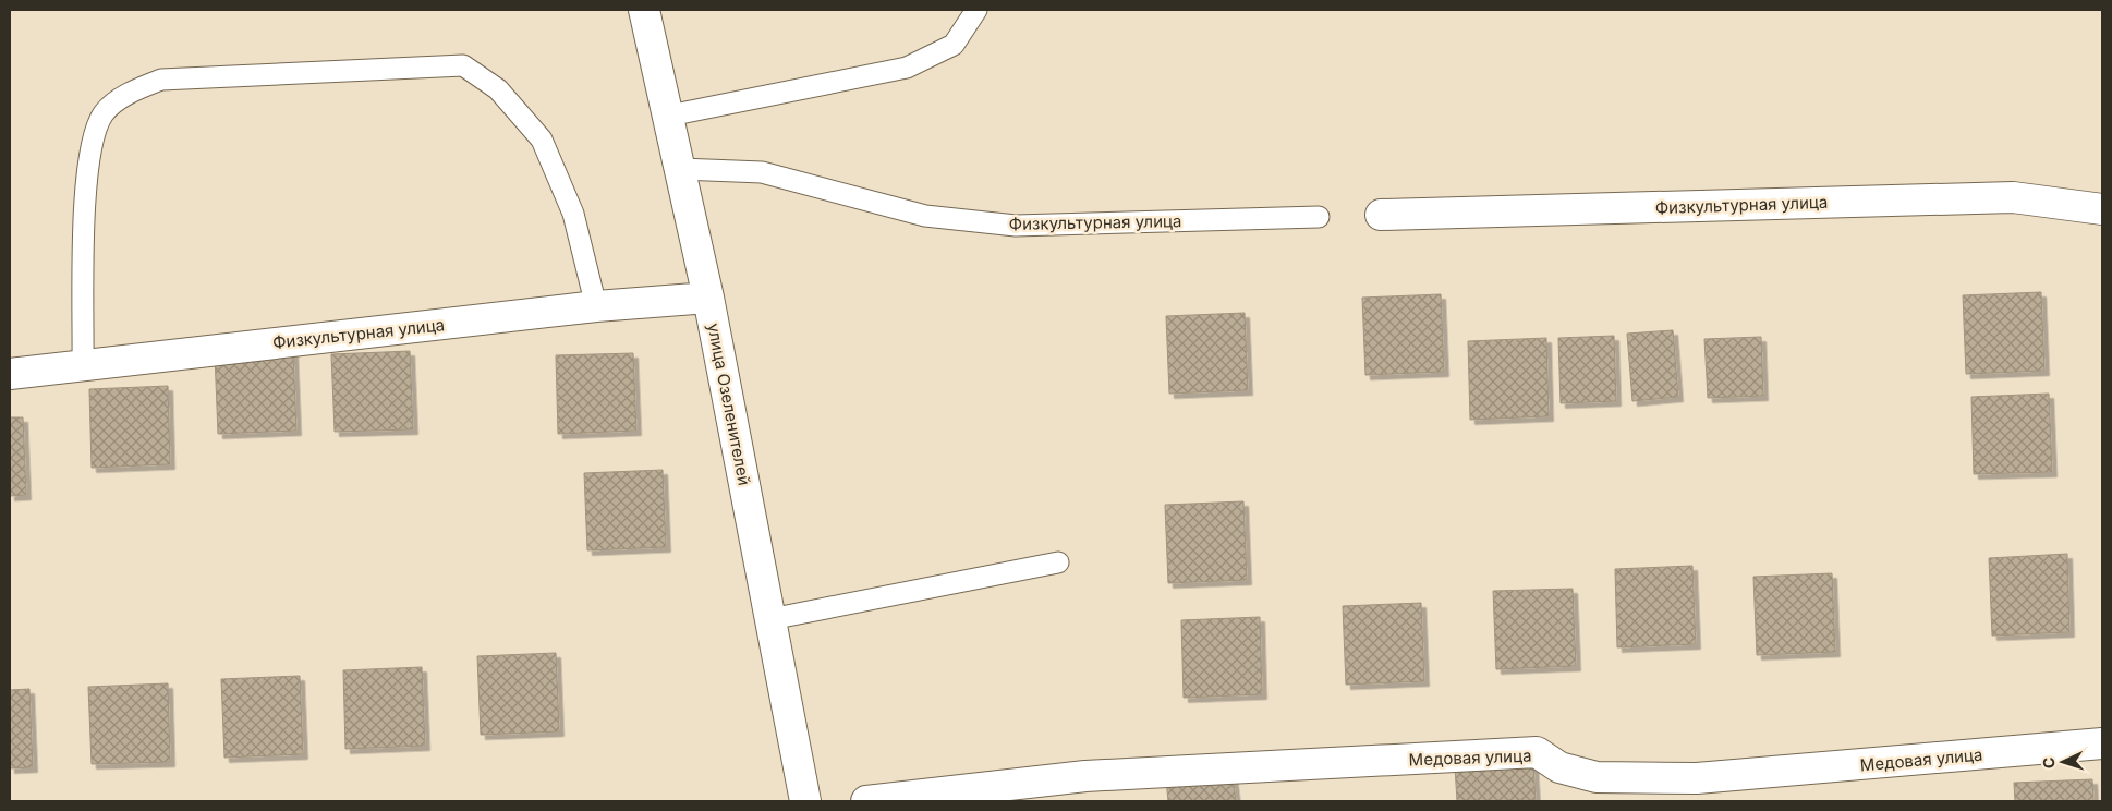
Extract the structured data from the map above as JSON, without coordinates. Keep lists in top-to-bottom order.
{
  "streets": {
    "street": ["Физкультурная улица", "улица Озеленителей", "Медовая улица"]
  },
  "crossings": [
    ["Физкультурная улица", "улица Озеленителей"]
  ],
  "north": "left"
}
